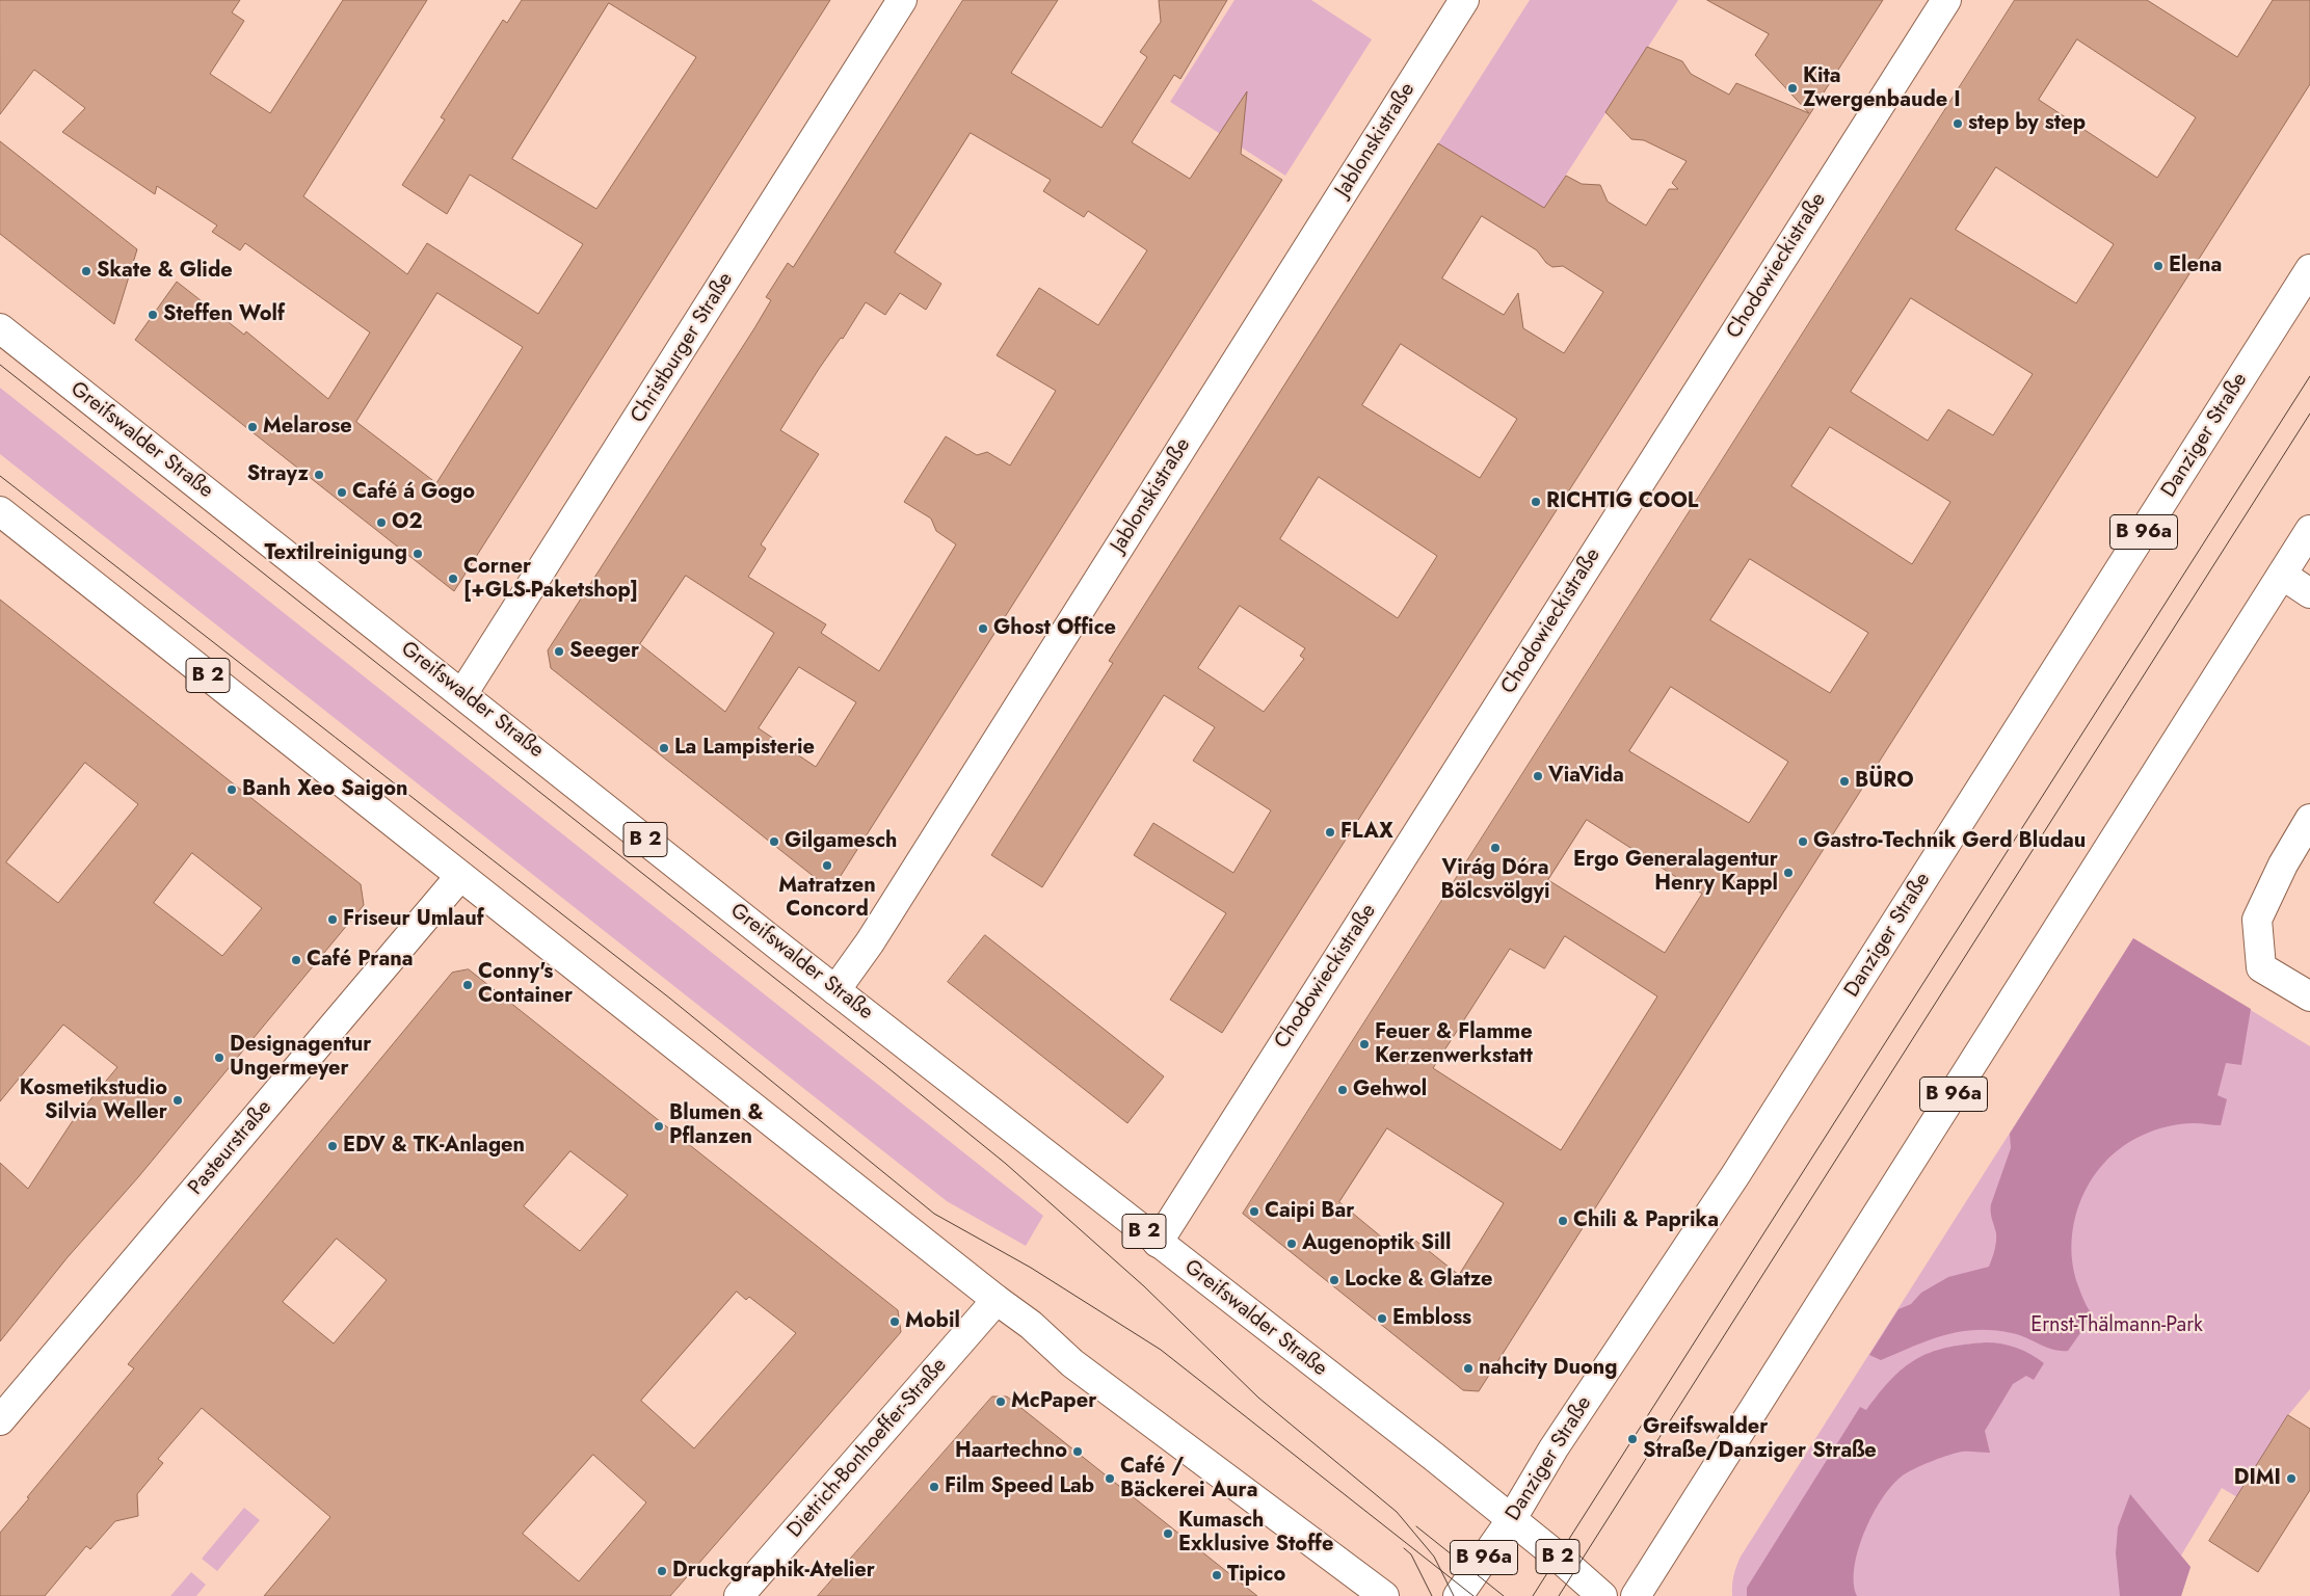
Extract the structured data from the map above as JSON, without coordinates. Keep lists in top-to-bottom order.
{
  "streets": {
    "main road": [
      "Jablonskistraße",
      "Chodowieckistraße",
      "Christburger Straße",
      "Danziger Straße",
      "Greifswalder Straße",
      "B 96a",
      "B 2",
      "Pasteurstraße",
      "Dietrich-Bonhoeffer-Straße"
    ]
  },
  "crossings": [
    ["Jablonskistraße", "Greifswalder Straße"],
    ["Chodowieckistraße", "Greifswalder Straße"],
    ["Christburger Straße", "Greifswalder Straße"],
    ["Danziger Straße", "Greifswalder Straße"],
    ["B 2", "Pasteurstraße"],
    ["B 2", "Dietrich-Bonhoeffer-Straße"]
  ],
  "parks": ["Ernst-Thälmann-Park"],
  "places": [
    "Kita Zwergenbaude I",
    "step by step",
    "Elena",
    "Skate & Glide",
    "Steffen Wolf",
    "Melarose",
    "Strayz",
    "Café á Gogo",
    "RICHTIG COOL",
    "O2",
    "Textilreinigung",
    "Corner [+GLS-Paketshop]",
    "Ghost Office",
    "Seeger",
    "La Lampisterie",
    "ViaVida",
    "BÜRO",
    "Banh Xeo Saigon",
    "FLAX",
    "Gilgamesch",
    "Gastro-Technik Gerd Bludau",
    "Virág Dóra Bölcsvölgyi",
    "Matratzen Concord",
    "Ergo Generalagentur Henry Kappl",
    "Friseur Umlauf",
    "Café Prana",
    "Conny's Container",
    "Feuer & Flamme Kerzenwerkstatt",
    "Designagentur Ungermeyer",
    "Gehwol",
    "Kosmetikstudio Silvia Weller",
    "Blumen & Pflanzen",
    "EDV & TK-Anlagen",
    "Caipi Bar",
    "Chili & Paprika",
    "Augenoptik Sill",
    "Locke & Glatze",
    "Embloss",
    "Mobil",
    "nahcity Duong",
    "McPaper",
    "Greifswalder Straße/Danziger Straße",
    "Haartechno",
    "Café / Bäckerei Aura",
    "DIMI",
    "Film Speed Lab",
    "Kumasch Exklusive Stoffe",
    "Druckgraphik-Atelier",
    "Tipico"
  ]
}
